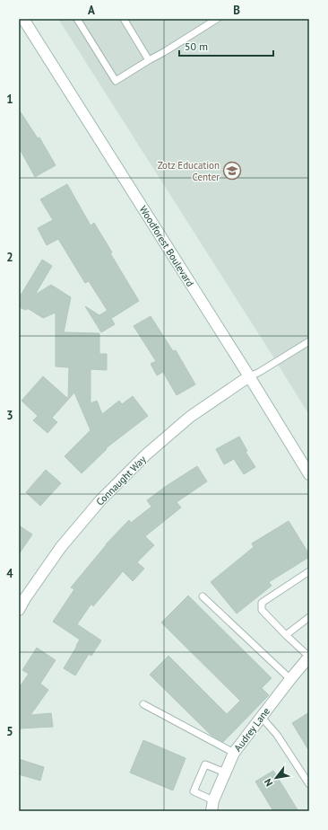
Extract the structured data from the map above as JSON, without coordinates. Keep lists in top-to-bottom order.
{
  "streets": {
    "main road": ["Woodforest Boulevard", "Connaught Way", "Audrey Lane"]
  },
  "crossings": [
    ["Woodforest Boulevard", "Connaught Way"]
  ],
  "places": {
    "school or university": ["Zotz Education Center"]
  },
  "scale_bar": "50 m",
  "north": "bottom left",
  "grid": {
    "columns": ["A", "B"],
    "rows": [
      "1",
      "2",
      "3",
      "4",
      "5"
    ]
  }
}
